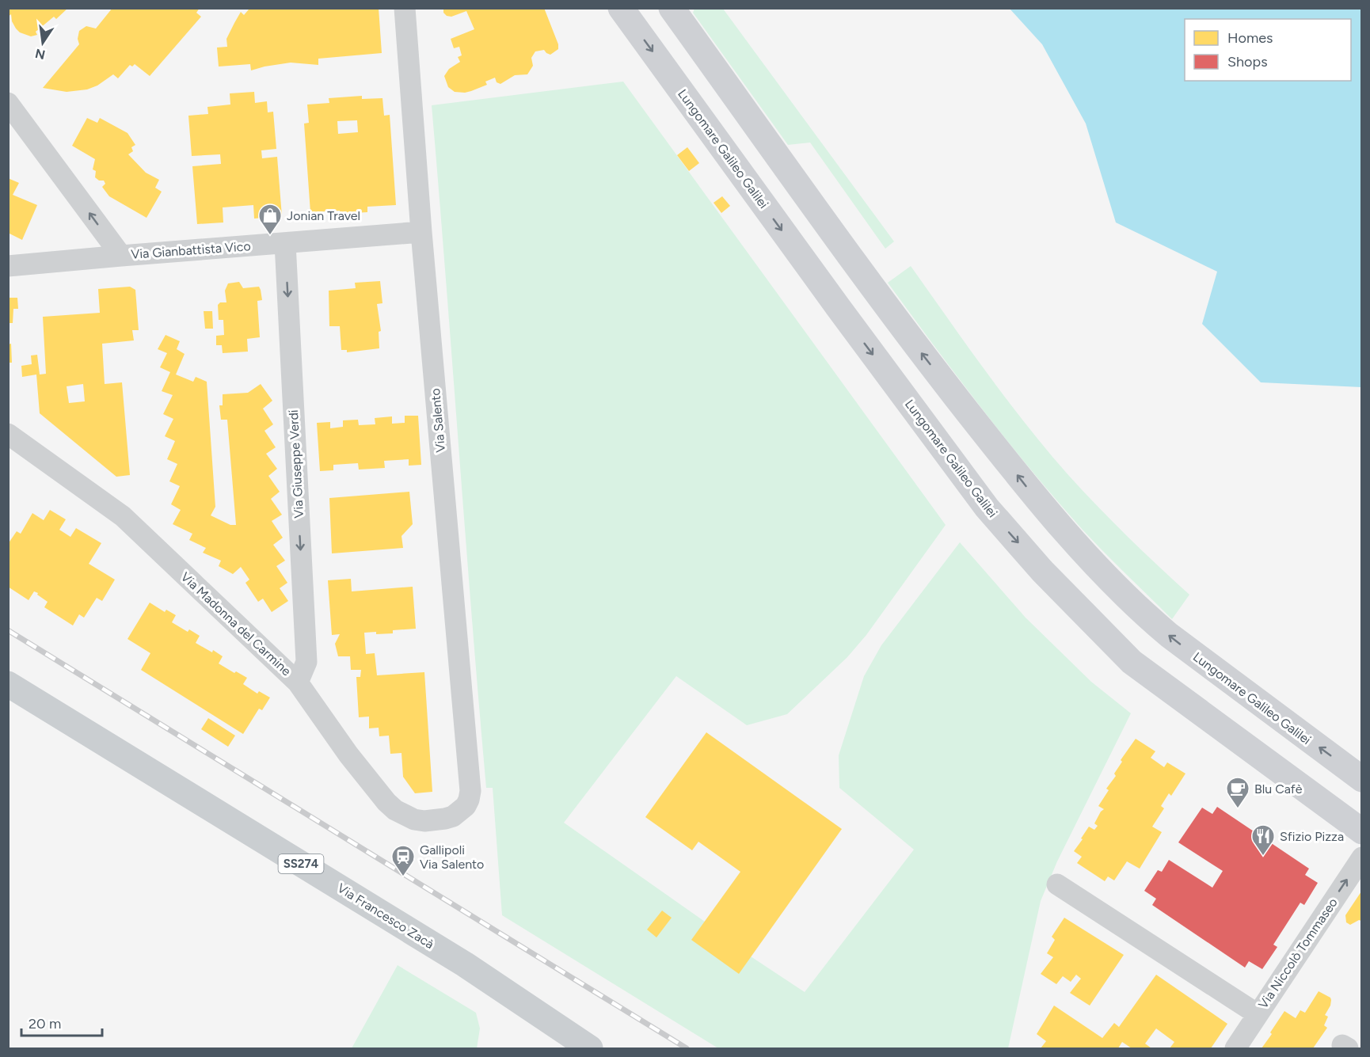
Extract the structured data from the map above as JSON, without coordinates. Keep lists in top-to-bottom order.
{
  "streets": {
    "main road": ["Lungomare Galileo Galilei", "SS274", "Via Francesco Zacà"],
    "street": [
      "Via Gianbattista Vico",
      "Via Salento",
      "Via Giuseppe Verdi",
      "Via Madonna del Carmine",
      "Via Niccolò Tommaseo"
    ]
  },
  "crossings": [
    ["Via Gianbattista Vico", "Via Salento"],
    ["Via Gianbattista Vico", "Via Giuseppe Verdi"],
    ["Via Salento", "Via Madonna del Carmine"],
    ["Via Giuseppe Verdi", "Via Madonna del Carmine"]
  ],
  "one_way": ["Via Gianbattista Vico", "Via Giuseppe Verdi", "Via Niccolò Tommaseo"],
  "places": {
    "shop": ["Jonian Travel"],
    "cafe": ["Blu Cafè"],
    "restaurant": ["Sfizio Pizza"],
    "station": ["Gallipoli Via Salento"]
  },
  "legend": ["Homes", "Shops"],
  "scale_bar": "20 m",
  "north": "bottom"
}
